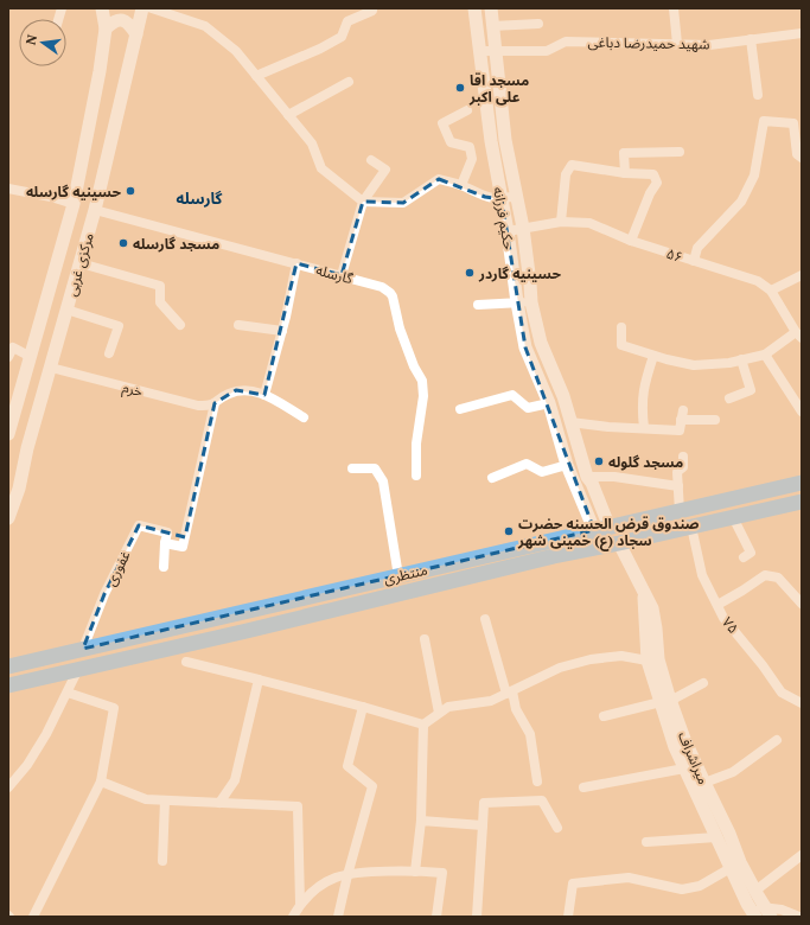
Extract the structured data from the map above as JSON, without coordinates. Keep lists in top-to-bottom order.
{
  "streets": {
    "main road": ["منتظری"],
    "street": [
      "شهید حمیدرضا دباغی",
      "حکیم فرزانه",
      "۵۶",
      "مرکزی غربی",
      "گارسله",
      "خرم",
      "غفوری",
      "۷۵",
      "میراشراف"
    ]
  },
  "crossings": [
    ["شهید حمیدرضا دباغی", "حکیم فرزانه"],
    ["حکیم فرزانه", "۵۶"],
    ["حکیم فرزانه", "منتظری"],
    ["مرکزی غربی", "گارسله"],
    ["مرکزی غربی", "خرم"],
    ["غفوری", "منتظری"],
    ["منتظری", "۷۵"],
    ["منتظری", "میراشراف"]
  ],
  "districts": ["گارسله"],
  "places": [
    "مسجد اقا علی اکبر",
    "حسینیه گارسله",
    "مسجد گارسله",
    "حسینیه گاردر",
    "مسجد گلوله",
    "صندوق قرض الحسنه حضرت سجاد (ع) خمینی شهر"
  ],
  "north": "left"
}
